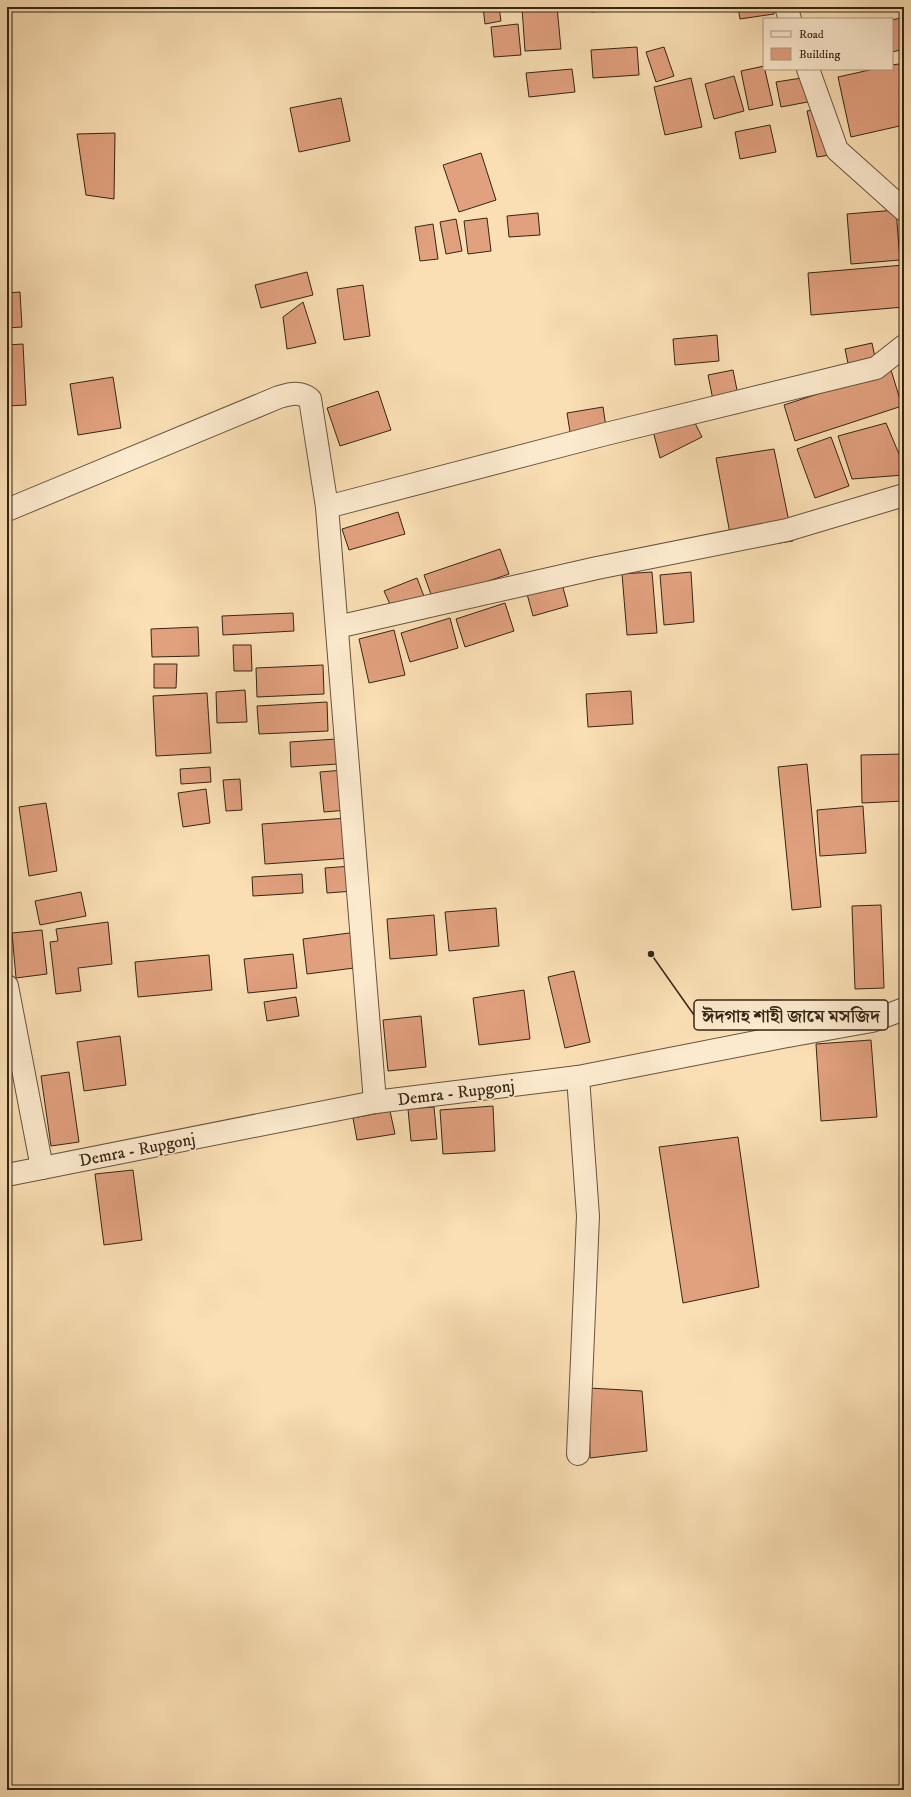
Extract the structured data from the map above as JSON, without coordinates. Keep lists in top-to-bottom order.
{
  "streets": {
    "street": ["Demra - Rupgonj"]
  },
  "places": ["ঈদগাহ শাহী জামে মসজিদ"],
  "legend": ["Road", "Building"]
}
